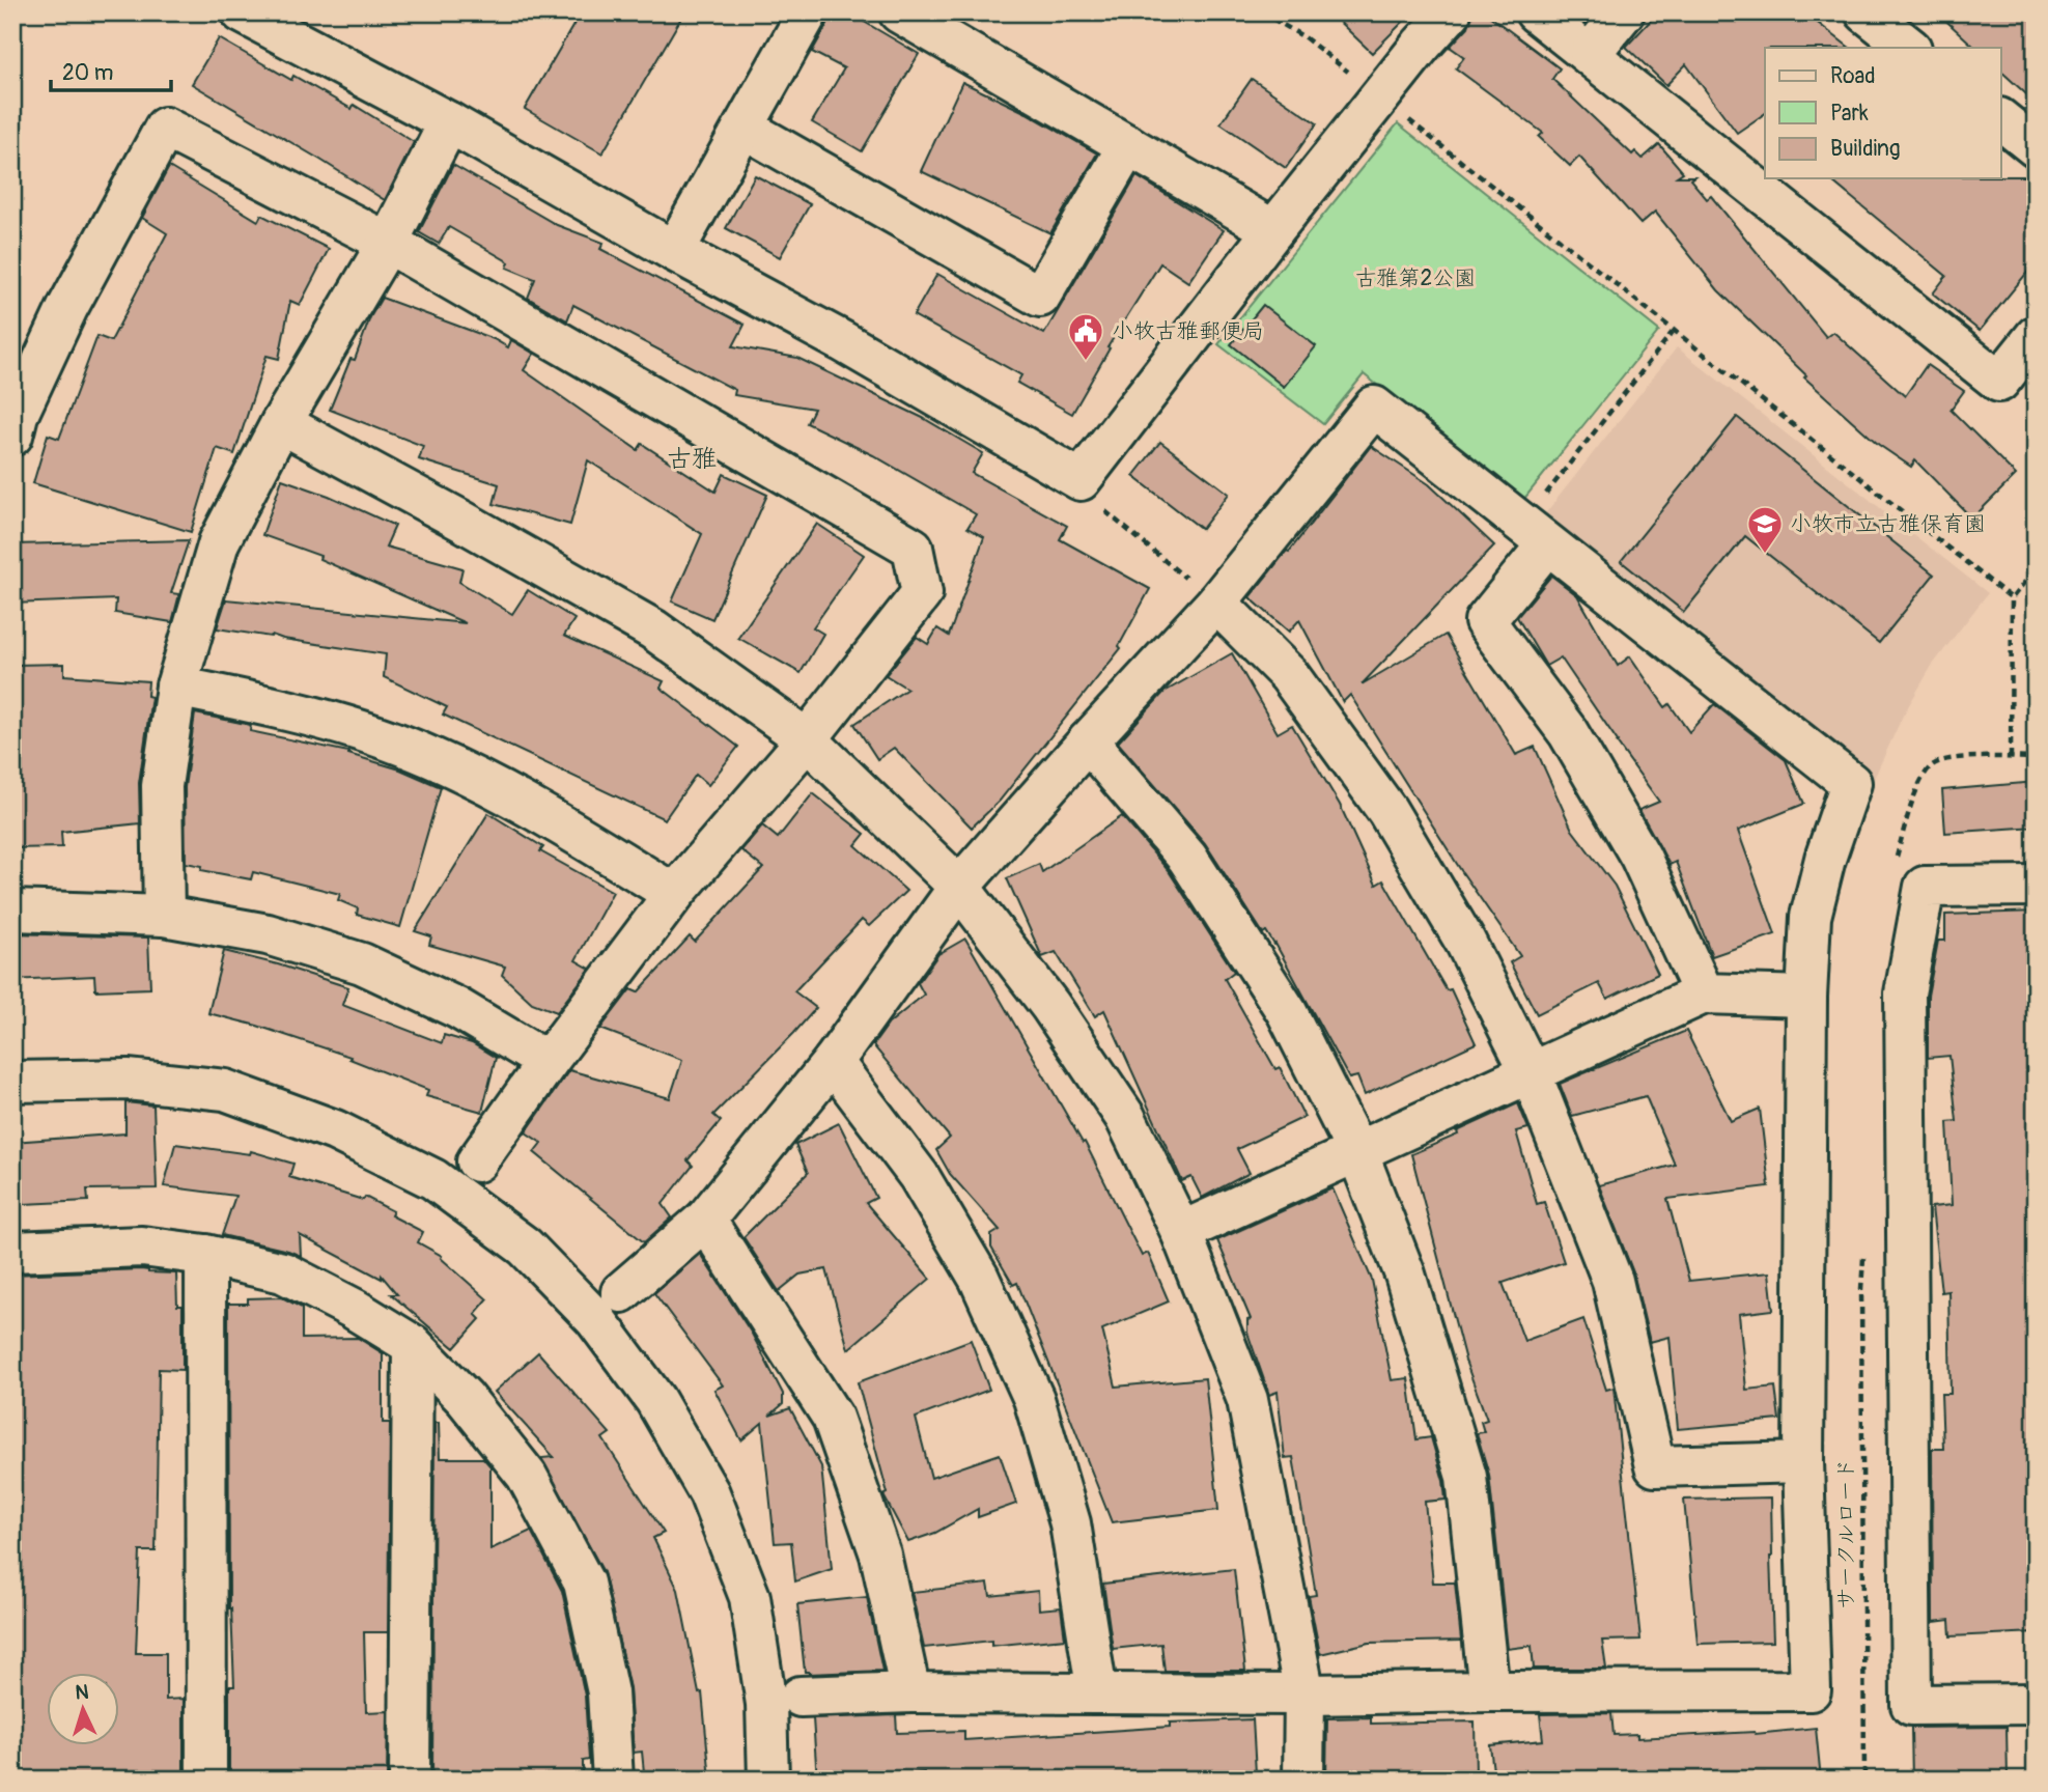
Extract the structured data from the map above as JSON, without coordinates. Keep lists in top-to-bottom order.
{
  "streets": {
    "path": ["サークルロード"]
  },
  "districts": ["古雅"],
  "parks": ["古雅第2公園"],
  "places": {
    "public building": ["小牧古雅郵便局"],
    "school or university": ["小牧市立古雅保育園"]
  },
  "legend": ["Road", "Park", "Building"],
  "scale_bar": "20 m",
  "north": "top"
}
